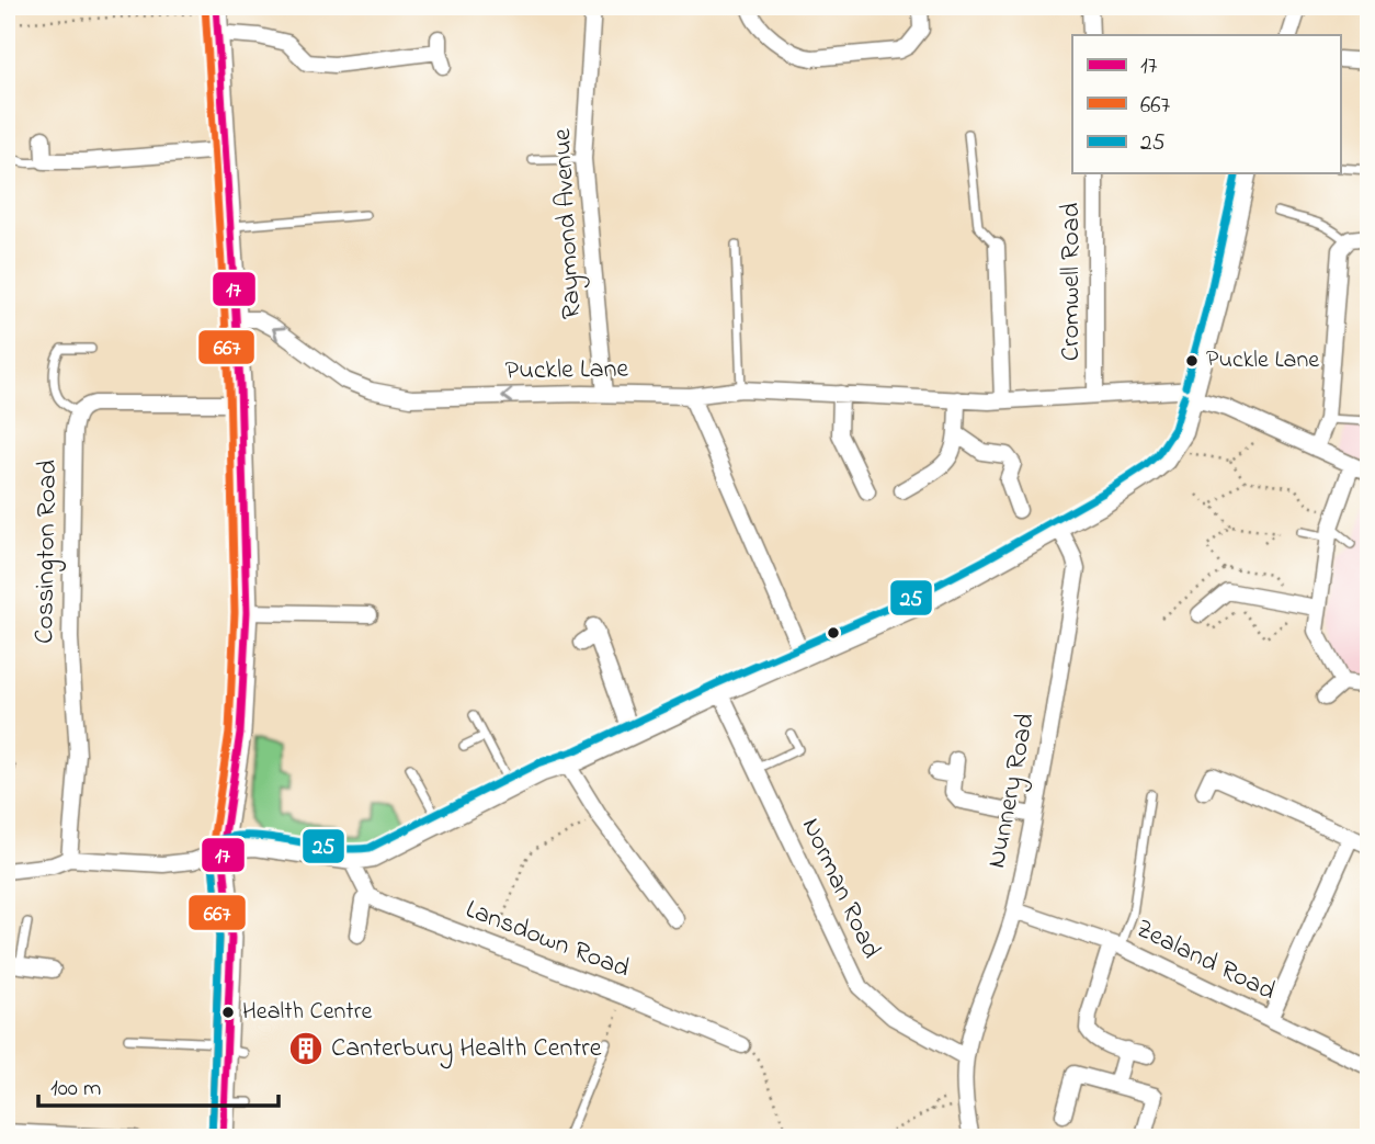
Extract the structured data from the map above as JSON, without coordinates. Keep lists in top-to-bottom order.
{
  "streets": {
    "street": [
      "Raymond Avenue",
      "Cromwell Road",
      "Puckle Lane",
      "Cossington Road",
      "Nunnery Road",
      "Norman Road",
      "Lansdown Road",
      "Zealand Road"
    ]
  },
  "crossings": [
    ["Raymond Avenue", "Puckle Lane"],
    ["Cromwell Road", "Puckle Lane"],
    ["Nunnery Road", "Norman Road"],
    ["Nunnery Road", "Zealand Road"]
  ],
  "one_way": ["Puckle Lane"],
  "places": {
    "other": ["Puckle Lane", "Health Centre"],
    "building": ["Canterbury Health Centre"]
  },
  "lines": ["transit line 17", "transit line 667", "transit line 25"],
  "legend": ["17", "667", "25"],
  "scale_bar": "100 m"
}
